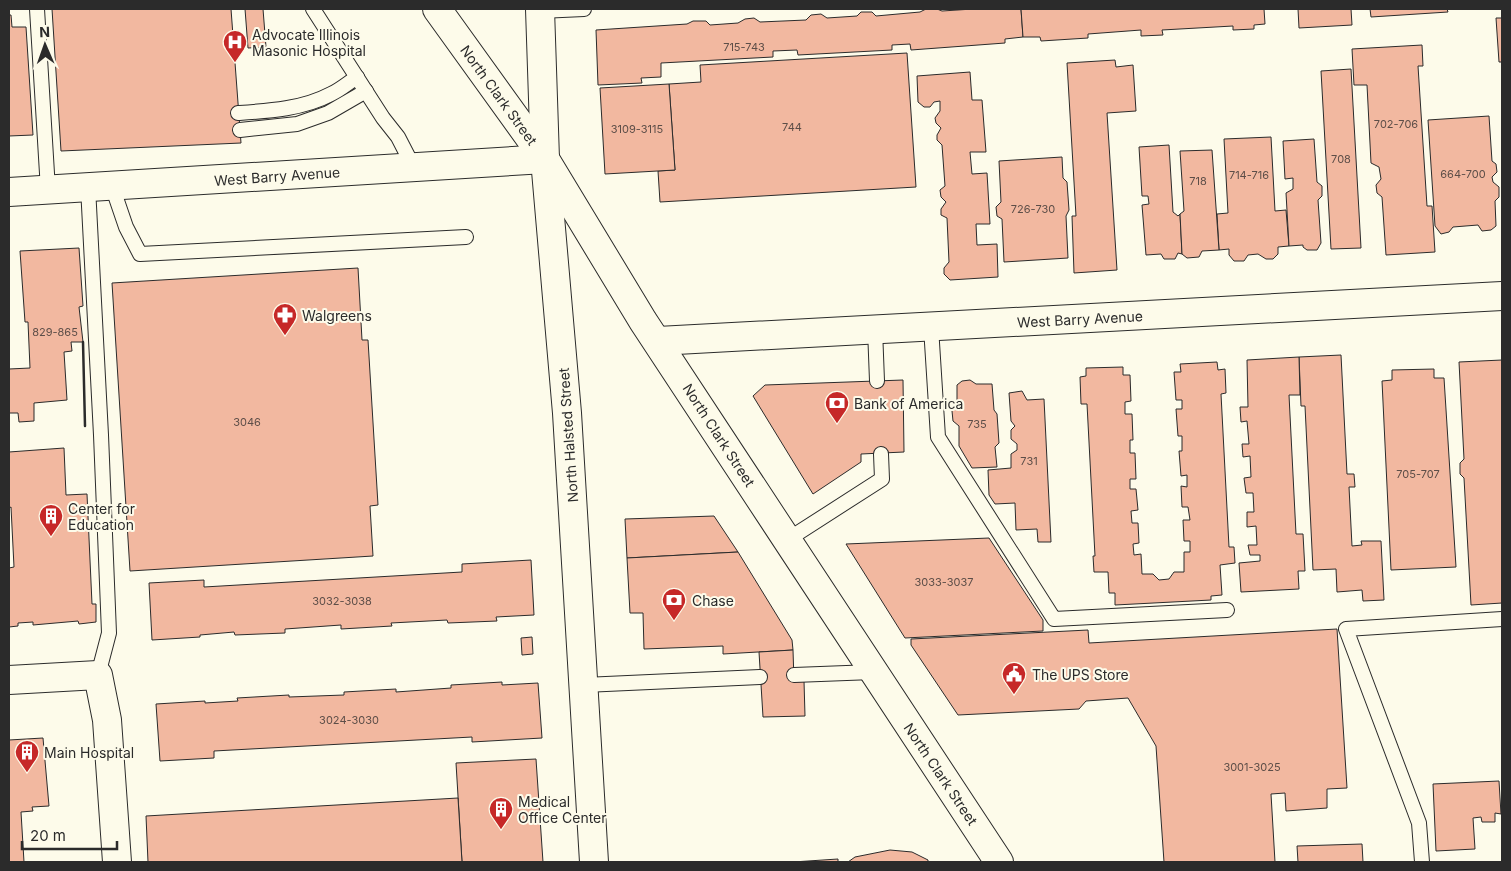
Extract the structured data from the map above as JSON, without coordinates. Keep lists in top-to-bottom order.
{
  "streets": {
    "main road": ["North Clark Street", "West Barry Avenue", "North Halsted Street"]
  },
  "crossings": [
    ["North Clark Street", "West Barry Avenue"],
    ["North Clark Street", "North Halsted Street"],
    ["West Barry Avenue", "North Halsted Street"]
  ],
  "places": {
    "hospital": ["Advocate Illinois Masonic Hospital"],
    "pharmacy": ["Walgreens"],
    "bank": ["Bank of America", "Chase"],
    "building": ["Center for Education", "Main Hospital", "Medical Office Center"],
    "public building": ["The UPS Store"]
  },
  "house_numbers": [
    "715-743",
    "702-706",
    "744",
    "3109-3115",
    "708",
    "664-700",
    "714-716",
    "718",
    "726-730",
    "829-865",
    "3046",
    "735",
    "731",
    "705-707",
    "3033-3037",
    "3032-3038",
    "3024-3030",
    "3001-3025"
  ],
  "scale_bar": "20 m",
  "north": "top"
}
